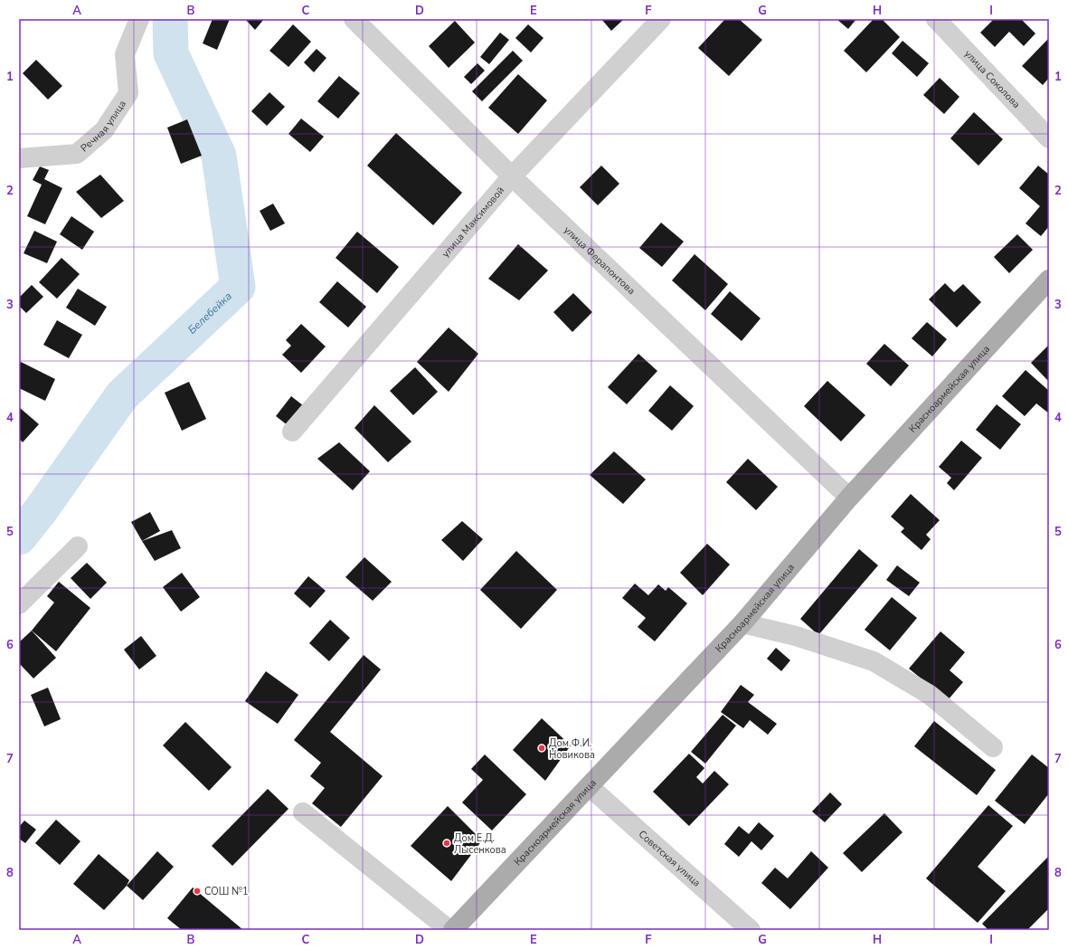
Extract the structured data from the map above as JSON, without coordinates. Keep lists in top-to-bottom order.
{
  "streets": {
    "main road": ["Красноармейская улица"],
    "street": [
      "улица Соколова",
      "Речная улица",
      "улица Максимовой",
      "улица Ферапонтова",
      "Советская улица"
    ]
  },
  "crossings": [
    ["улица Максимовой", "улица Ферапонтова"],
    ["улица Ферапонтова", "Красноармейская улица"],
    ["Красноармейская улица", "Советская улица"]
  ],
  "water": ["Белебейка"],
  "places": ["Дом Ф.И. Новикова", "Дом Е.Д. Лысенкова", "СОШ №1"],
  "grid": {
    "columns": [
      "A",
      "B",
      "C",
      "D",
      "E",
      "F",
      "G",
      "H",
      "I"
    ],
    "rows": [
      "1",
      "2",
      "3",
      "4",
      "5",
      "6",
      "7",
      "8"
    ]
  }
}
